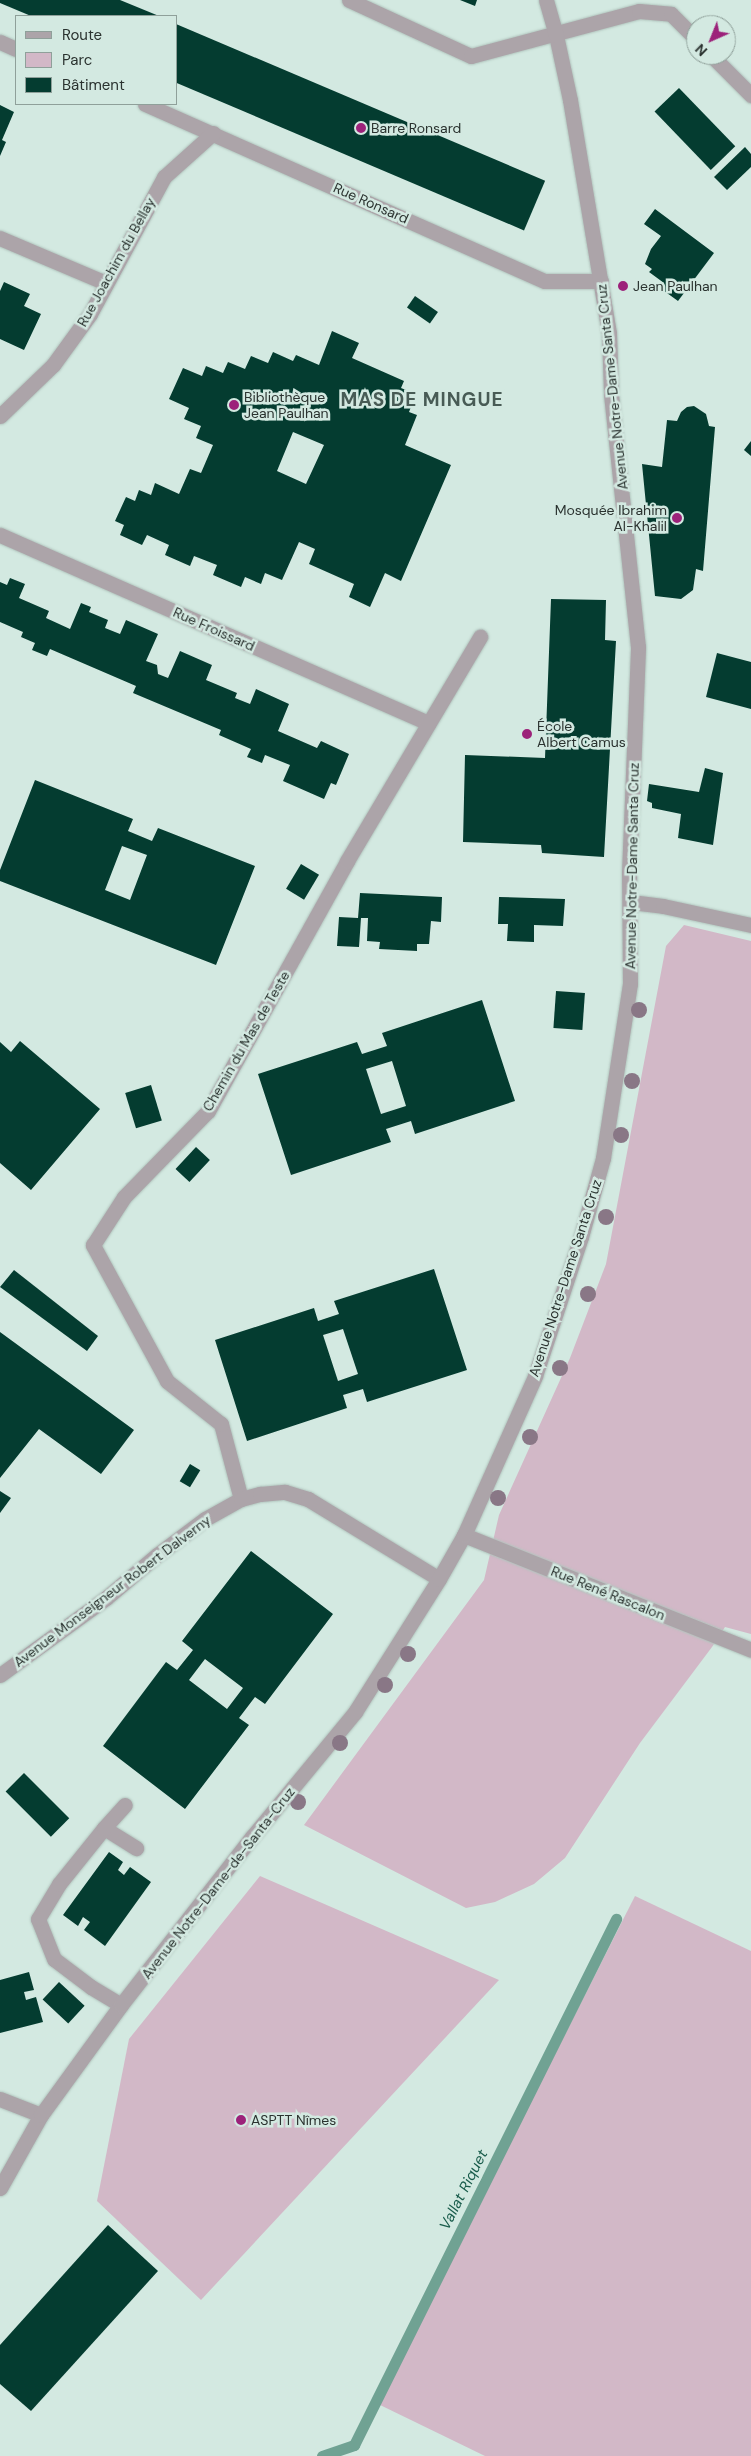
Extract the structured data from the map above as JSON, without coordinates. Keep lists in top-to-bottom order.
{
  "streets": {
    "street": [
      "Rue Ronsard",
      "Rue Joachim du Bellay",
      "Avenue Notre-Dame Santa Cruz",
      "Rue Froissard",
      "Chemin du Mas de Teste",
      "Avenue Monseigneur Robert Dalverny",
      "Rue René Rascalon",
      "Avenue Notre-Dame-de-Santa-Cruz"
    ]
  },
  "crossings": [
    ["Rue Ronsard", "Rue Joachim du Bellay"],
    ["Rue Ronsard", "Avenue Notre-Dame Santa Cruz"],
    ["Avenue Notre-Dame Santa Cruz", "Avenue Monseigneur Robert Dalverny"],
    ["Avenue Notre-Dame Santa Cruz", "Rue René Rascalon"],
    ["Avenue Notre-Dame Santa Cruz", "Avenue Notre-Dame-de-Santa-Cruz"],
    ["Rue Froissard", "Chemin du Mas de Teste"],
    ["Chemin du Mas de Teste", "Avenue Monseigneur Robert Dalverny"],
    ["Avenue Monseigneur Robert Dalverny", "Avenue Notre-Dame-de-Santa-Cruz"]
  ],
  "districts": ["MAS DE MINGUE"],
  "water": ["Vallat Riquet"],
  "places": [
    "Barre Ronsard",
    "Jean Paulhan",
    "Bibliothèque Jean Paulhan",
    "Mosquée Ibrahim Al-Khalil",
    "École Albert Camus",
    "ASPTT Nîmes"
  ],
  "legend": ["Route", "Parc", "Bâtiment"],
  "north": "bottom left"
}
